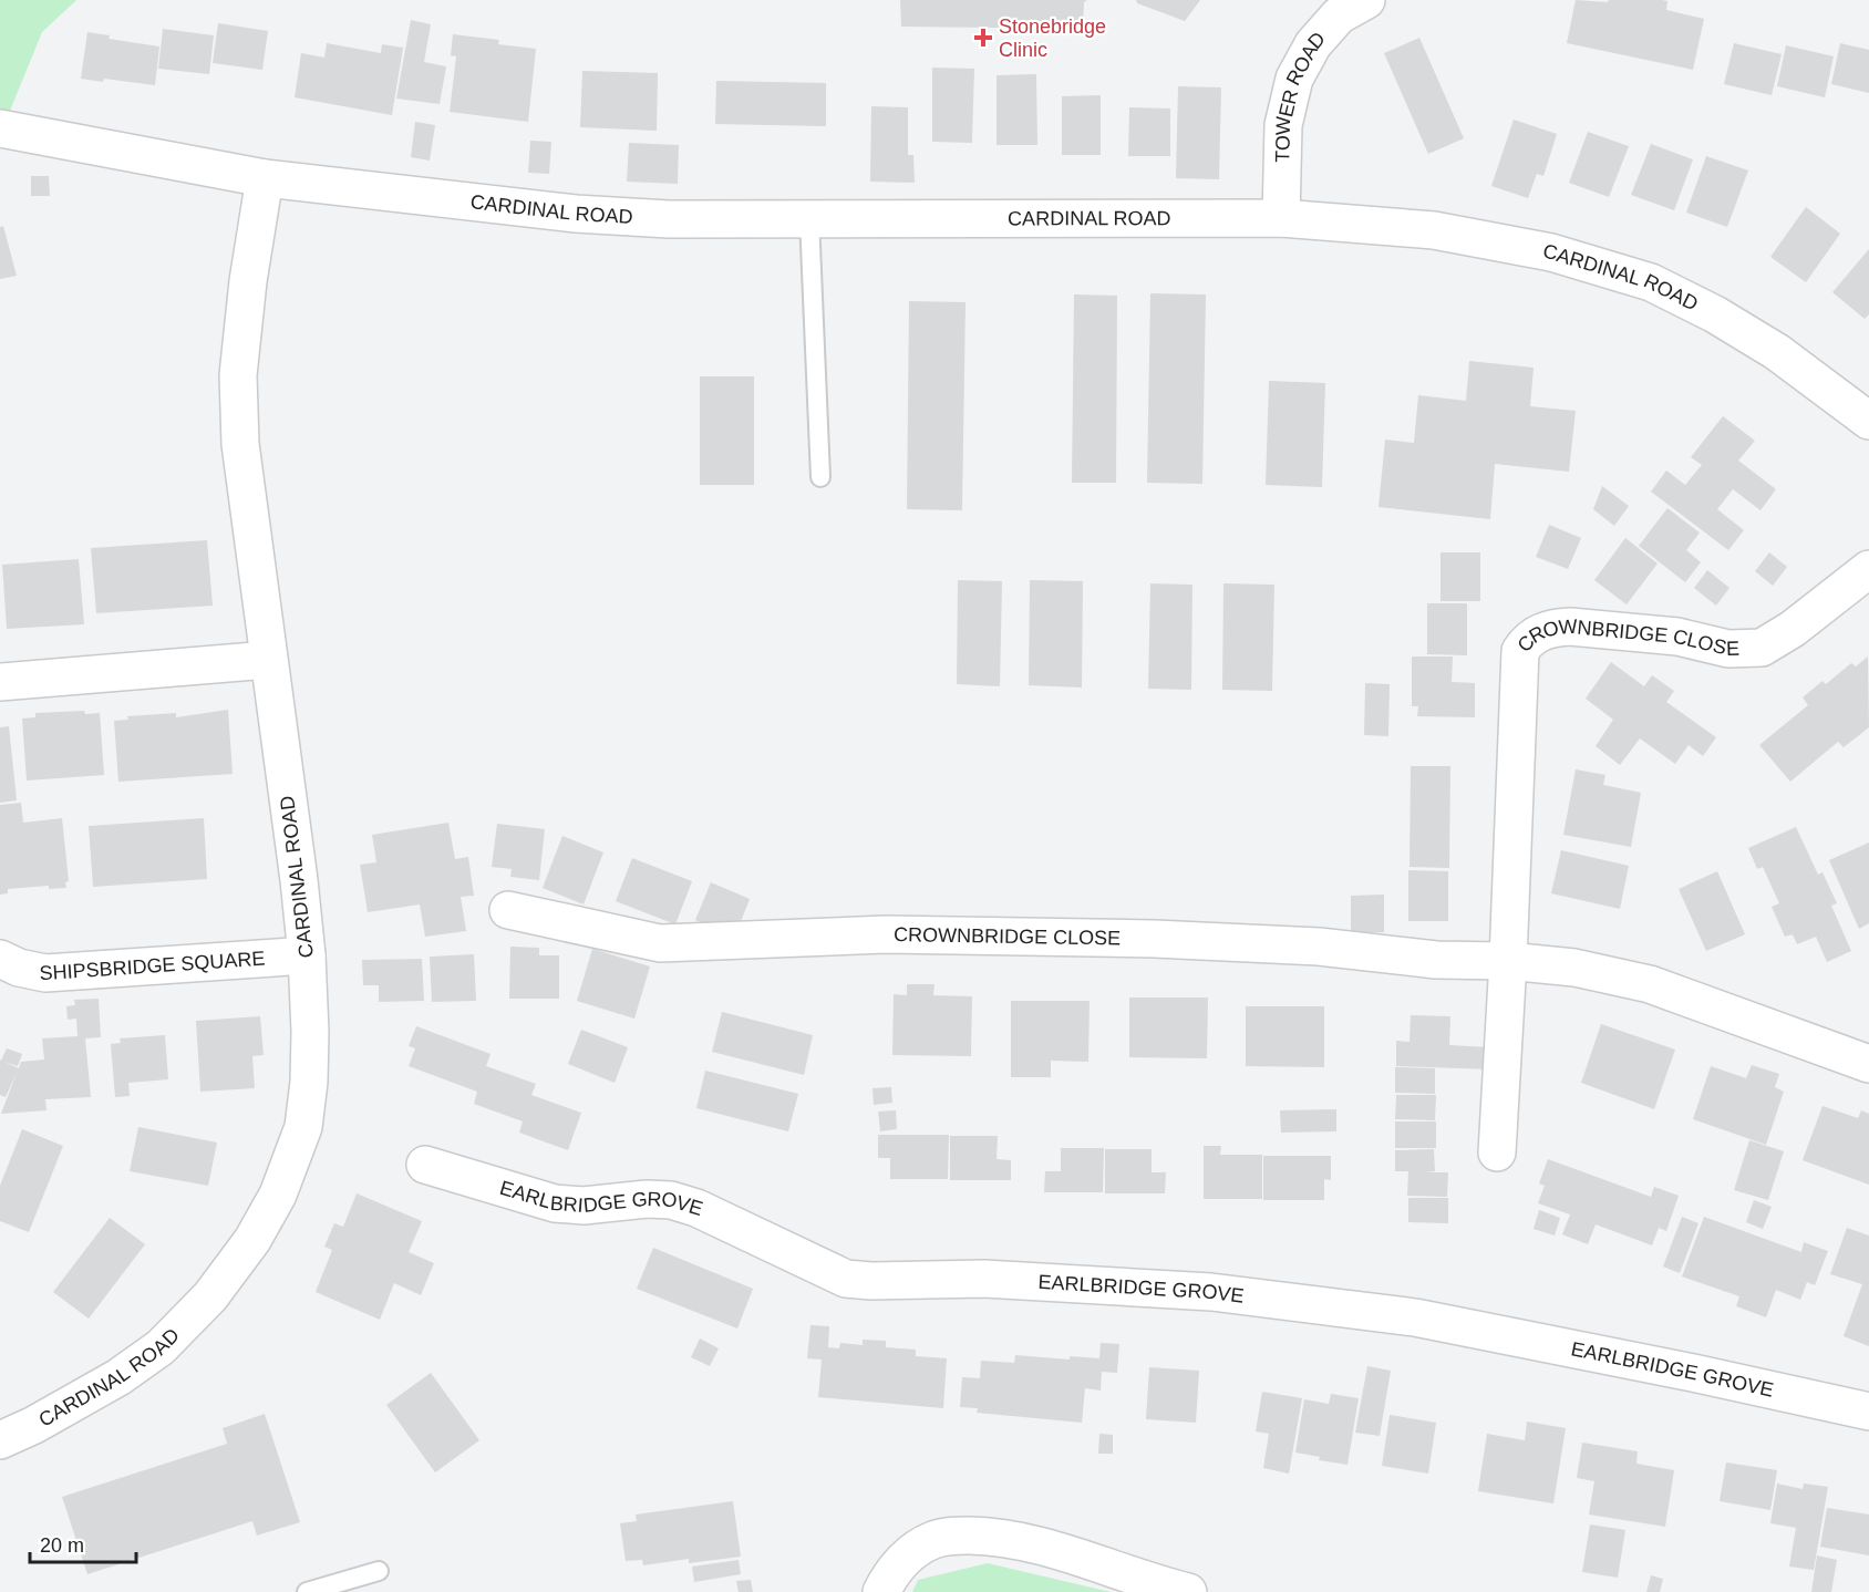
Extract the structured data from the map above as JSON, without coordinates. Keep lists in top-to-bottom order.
{
  "streets": {
    "street": [
      "TOWER ROAD",
      "CARDINAL ROAD",
      "CROWNBRIDGE CLOSE",
      "SHIPSBRIDGE SQUARE",
      "EARLBRIDGE GROVE"
    ]
  },
  "crossings": [
    ["TOWER ROAD", "CARDINAL ROAD"],
    ["CARDINAL ROAD", "SHIPSBRIDGE SQUARE"]
  ],
  "places": {
    "health": ["Stonebridge Clinic"]
  },
  "scale_bar": "20 m"
}
